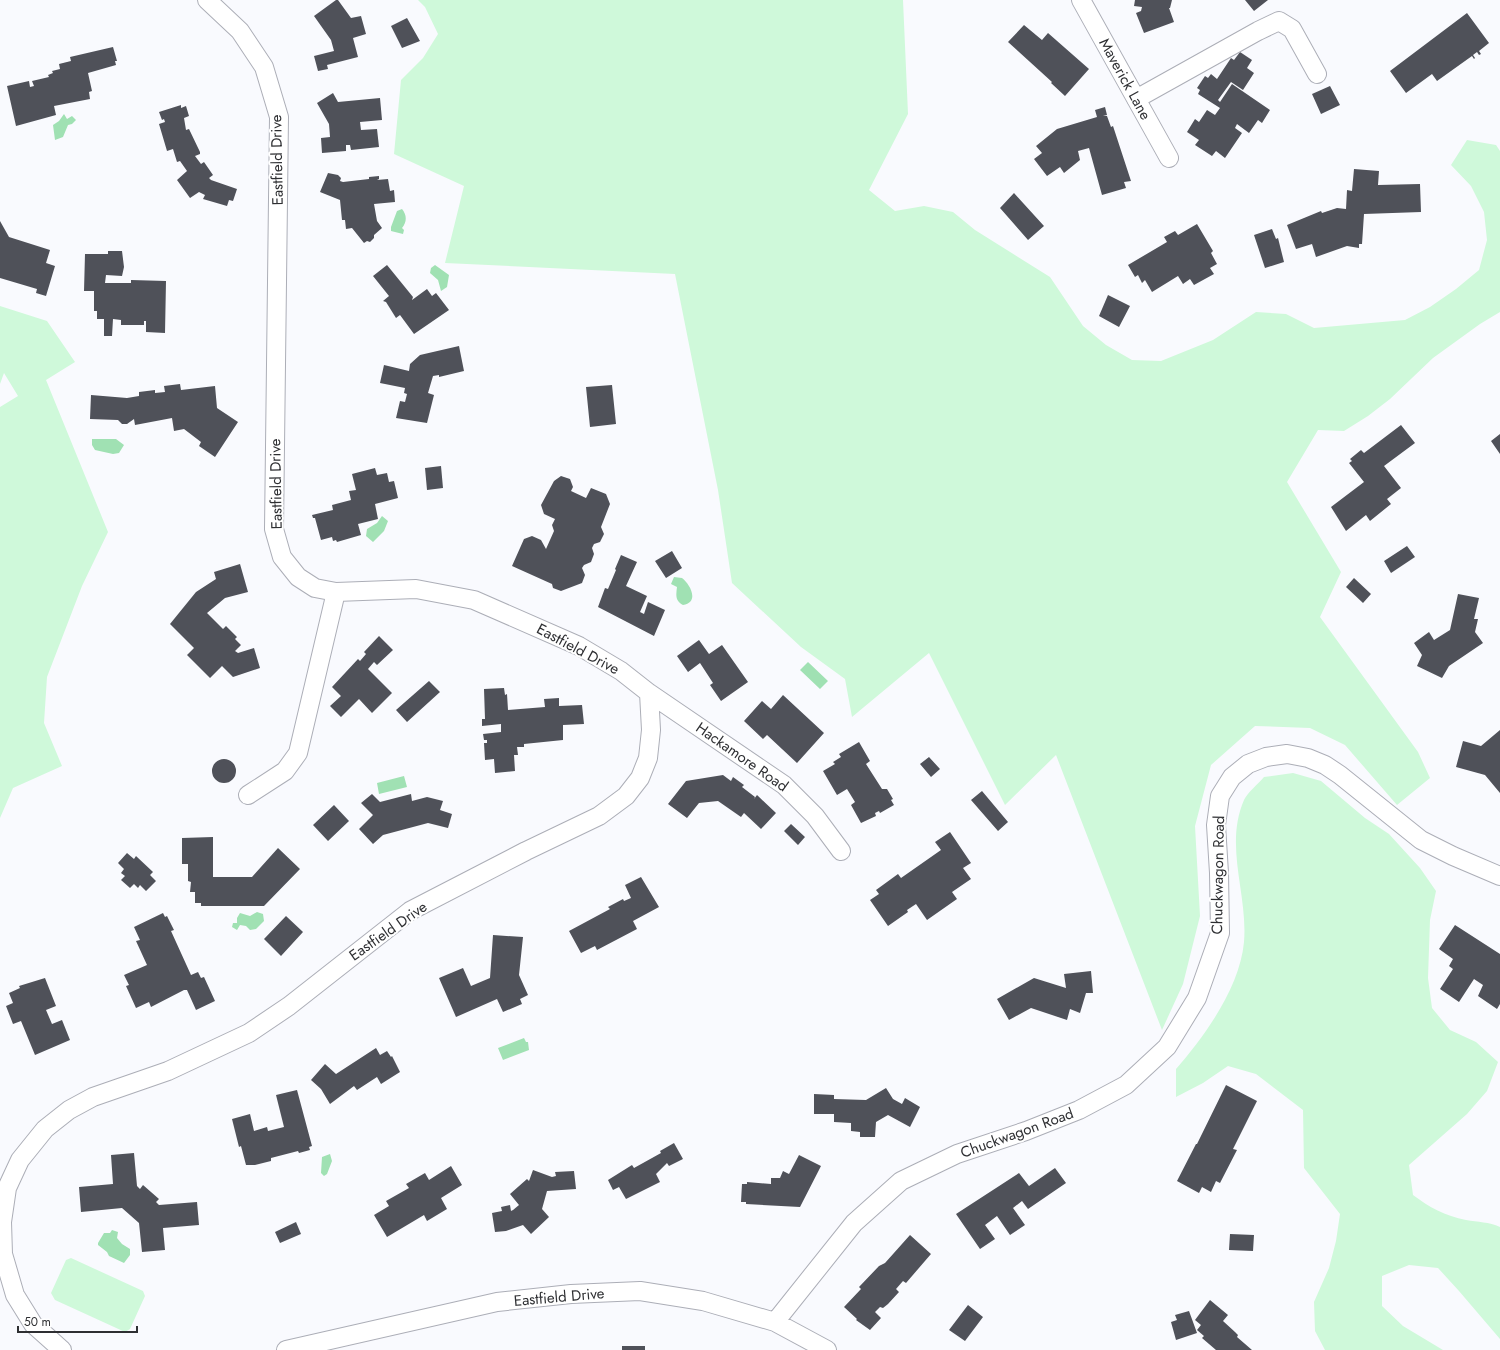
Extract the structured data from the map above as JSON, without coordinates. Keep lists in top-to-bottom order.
{
  "streets": {
    "street": [
      "Maverick Lane",
      "Eastfield Drive",
      "Hackamore Road",
      "Chuckwagon Road"
    ]
  },
  "crossings": [
    ["Eastfield Drive", "Hackamore Road"],
    ["Eastfield Drive", "Chuckwagon Road"]
  ],
  "scale_bar": "50 m"
}
